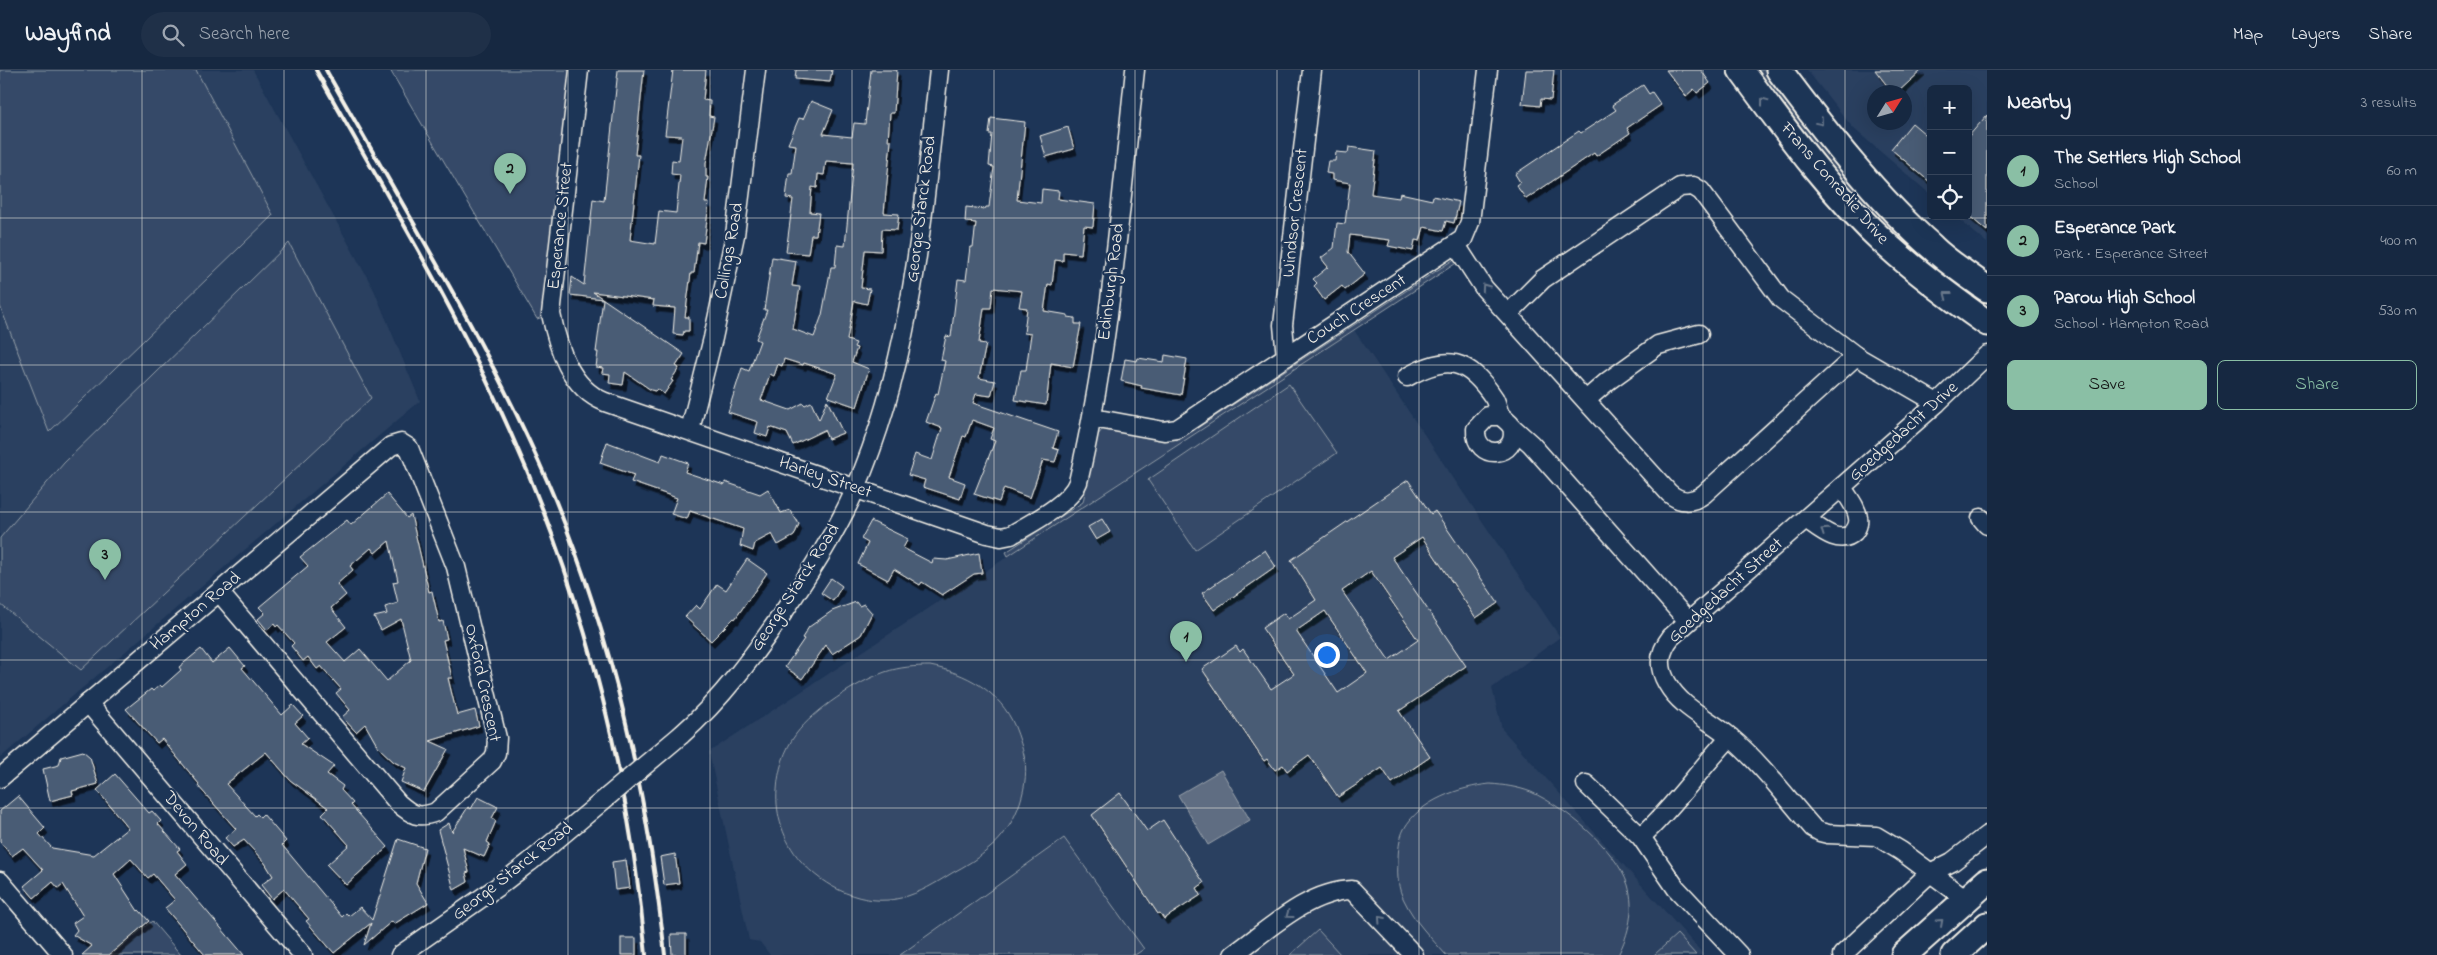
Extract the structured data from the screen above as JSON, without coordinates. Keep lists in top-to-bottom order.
{
  "streets": {
    "main road": ["Frans Conradie Drive"],
    "street": [
      "George Starck Road",
      "Windsor Crescent",
      "Esperance Street",
      "Collings Road",
      "Edinburgh Road",
      "Couch Crescent",
      "Goedgedacht Drive",
      "Harley Street",
      "Goedgedacht Street",
      "Hampton Road",
      "Oxford Crescent",
      "Devon Road"
    ]
  },
  "crossings": [
    ["George Starck Road", "Harley Street"],
    ["Windsor Crescent", "Couch Crescent"],
    ["Esperance Street", "Harley Street"],
    ["Collings Road", "Harley Street"],
    ["Edinburgh Road", "Couch Crescent"],
    ["Edinburgh Road", "Harley Street"],
    ["Goedgedacht Drive", "Goedgedacht Street"],
    ["Hampton Road", "Oxford Crescent"],
    ["Hampton Road", "Devon Road"]
  ],
  "north": "top right",
  "page": {
    "header": "Wayfind",
    "search": "Search here",
    "nav": ["Map", "Layers", "Share"],
    "heading": ["Nearby", "3 results"],
    "map_buttons": ["+", "−"],
    "list": [
      {
        "mark": "1",
        "name": "The Settlers High School",
        "note": "School",
        "value": "60 m"
      },
      {
        "mark": "2",
        "name": "Esperance Park",
        "note": "Park · Esperance Street",
        "value": "400 m"
      },
      {
        "mark": "3",
        "name": "Parow High School",
        "note": "School · Hampton Road",
        "value": "530 m"
      }
    ],
    "pins": ["2", "3", "1"],
    "buttons": ["Save", "Share"]
  }
}
